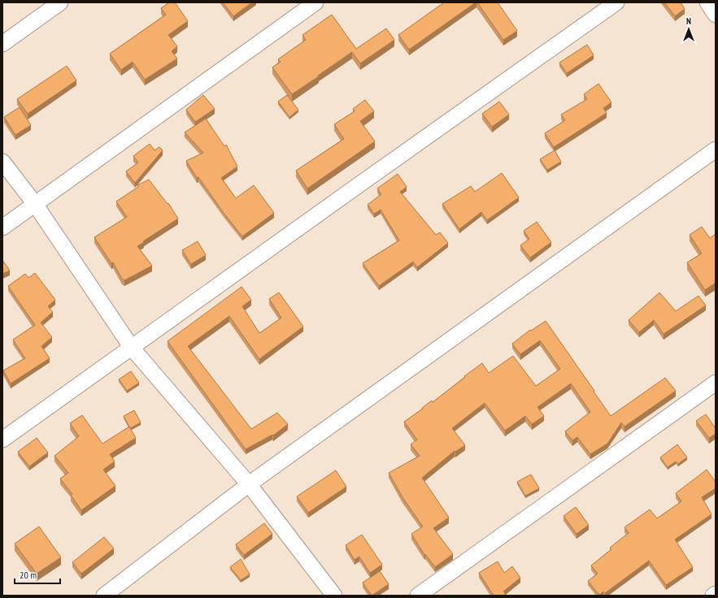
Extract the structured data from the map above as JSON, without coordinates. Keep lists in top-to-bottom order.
{
  "scale_bar": "20 m",
  "north": "top"
}
